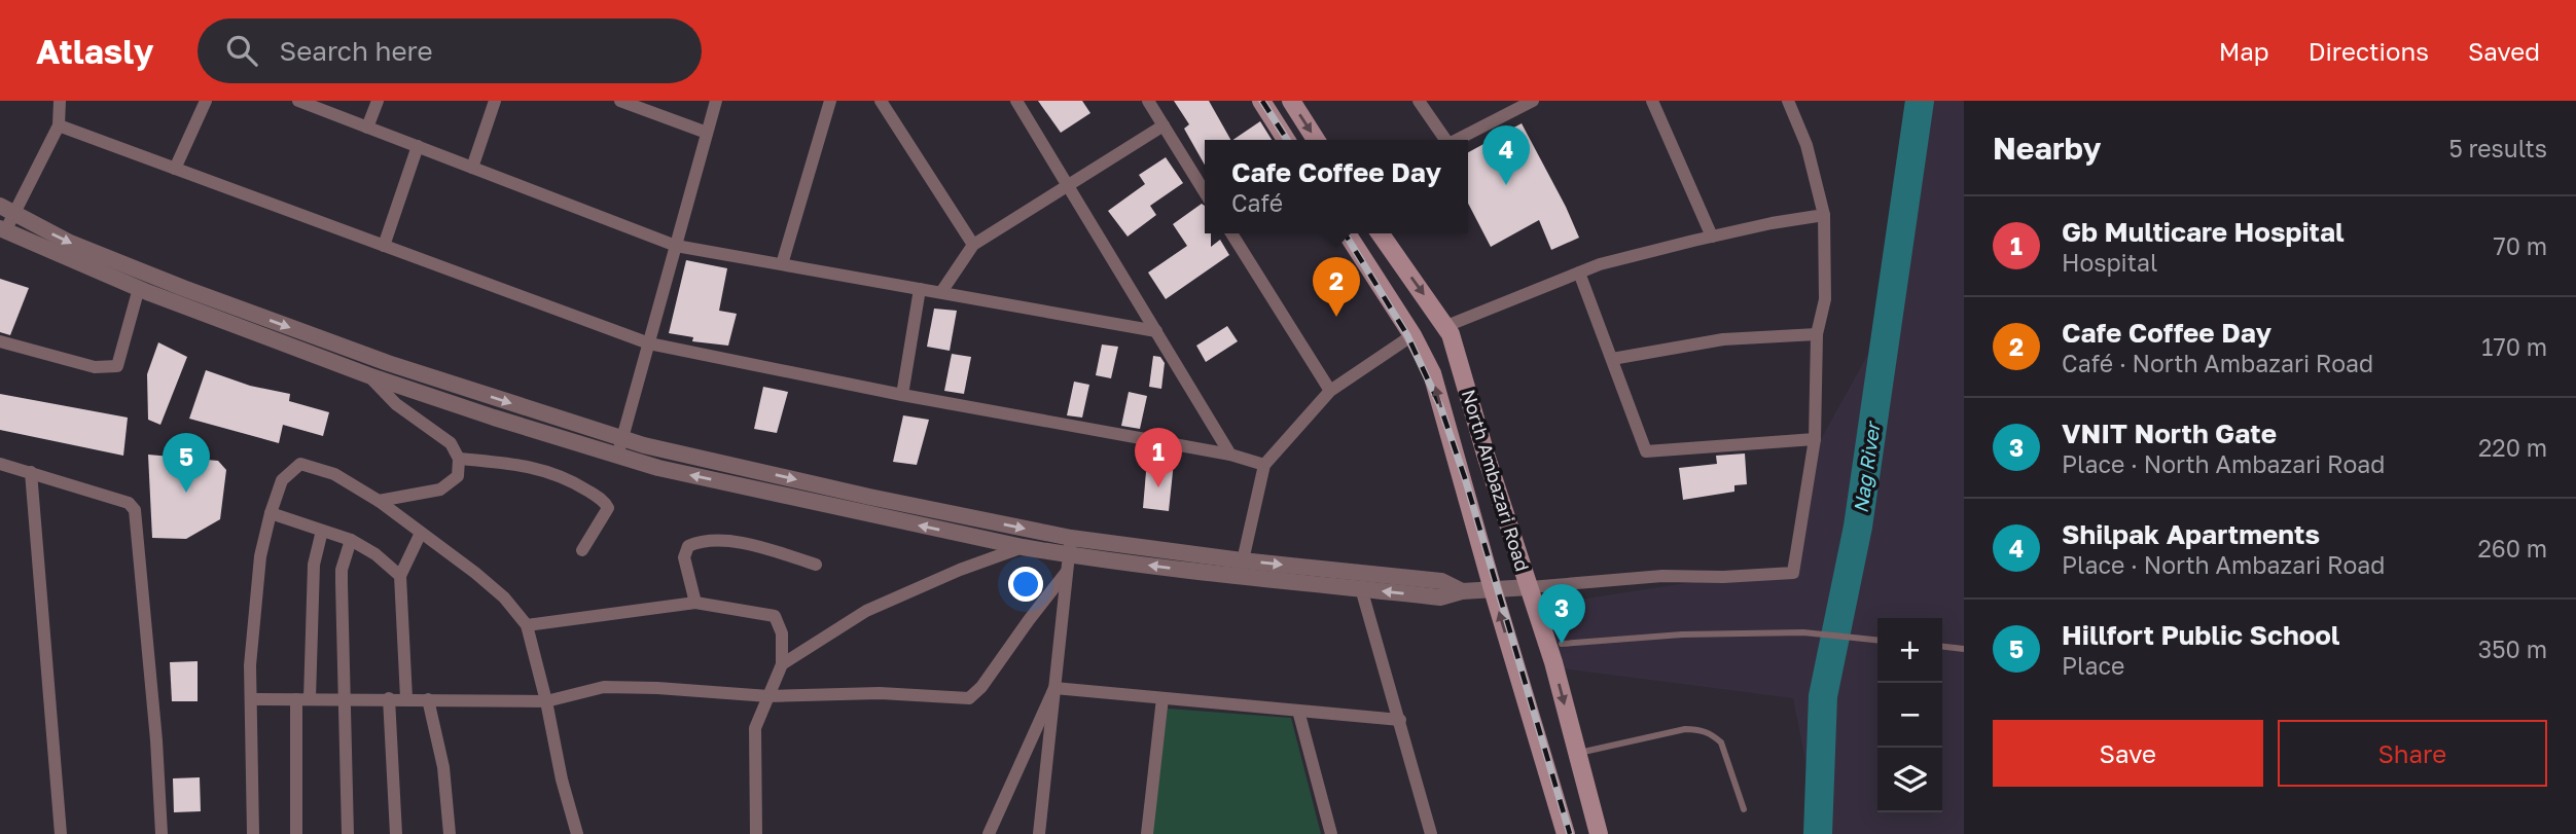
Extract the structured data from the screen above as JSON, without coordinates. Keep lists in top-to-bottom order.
{
  "streets": {
    "main road": ["North Ambazari Road"]
  },
  "water": ["Nag River"],
  "page": {
    "header": "Atlasly",
    "search": "Search here",
    "nav": ["Map", "Directions", "Saved"],
    "heading": ["Nearby", "5 results"],
    "pins": [
      "4",
      "2",
      "1",
      "5",
      "3"
    ],
    "popup": ["Cafe Coffee Day", "Café"],
    "list": [
      {
        "mark": "1",
        "name": "Gb Multicare Hospital",
        "note": "Hospital",
        "value": "70 m"
      },
      {
        "mark": "2",
        "name": "Cafe Coffee Day",
        "note": "Café · North Ambazari Road",
        "value": "170 m"
      },
      {
        "mark": "3",
        "name": "VNIT North Gate",
        "note": "Place · North Ambazari Road",
        "value": "220 m"
      },
      {
        "mark": "4",
        "name": "Shilpak Apartments",
        "note": "Place · North Ambazari Road",
        "value": "260 m"
      },
      {
        "mark": "5",
        "name": "Hillfort Public School",
        "note": "Place",
        "value": "350 m"
      }
    ],
    "map_buttons": ["+", "−"],
    "buttons": ["Save", "Share"]
  }
}
